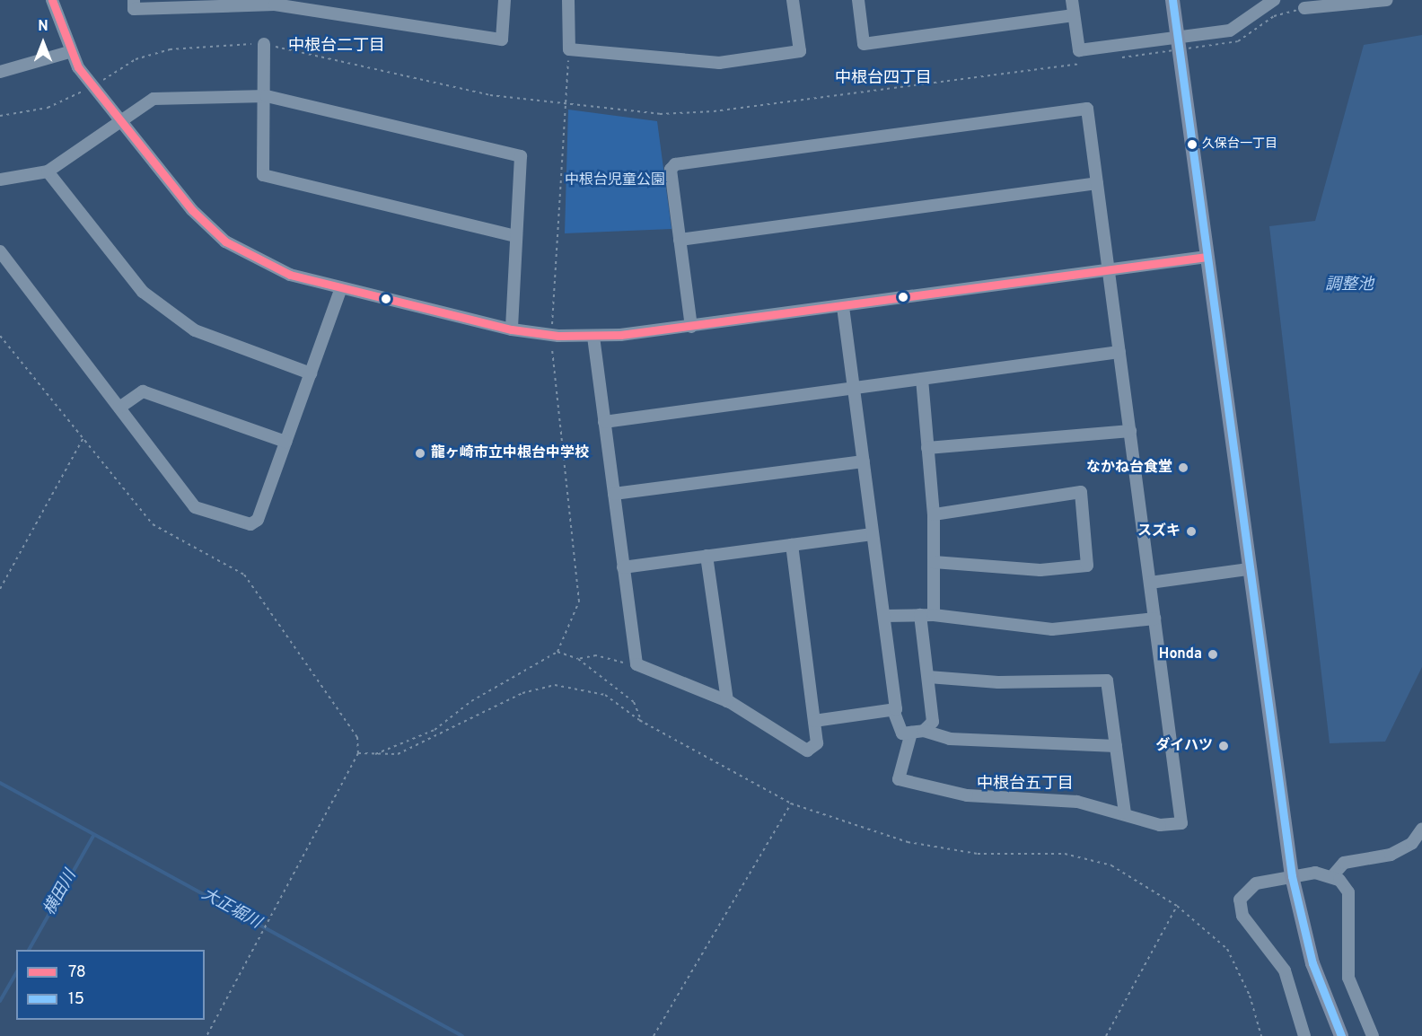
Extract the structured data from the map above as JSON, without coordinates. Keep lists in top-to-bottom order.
{
  "districts": ["中根台二丁目", "中根台四丁目", "中根台五丁目"],
  "water": ["調整池", "横田川", "大正堀川"],
  "parks": ["中根台児童公園"],
  "places": [
    "久保台一丁目",
    "龍ヶ崎市立中根台中学校",
    "なかね台食堂",
    "スズキ",
    "Honda",
    "ダイハツ"
  ],
  "lines": ["transit line 78", "transit line 15"],
  "legend": ["78", "15"],
  "north": "top"
}
